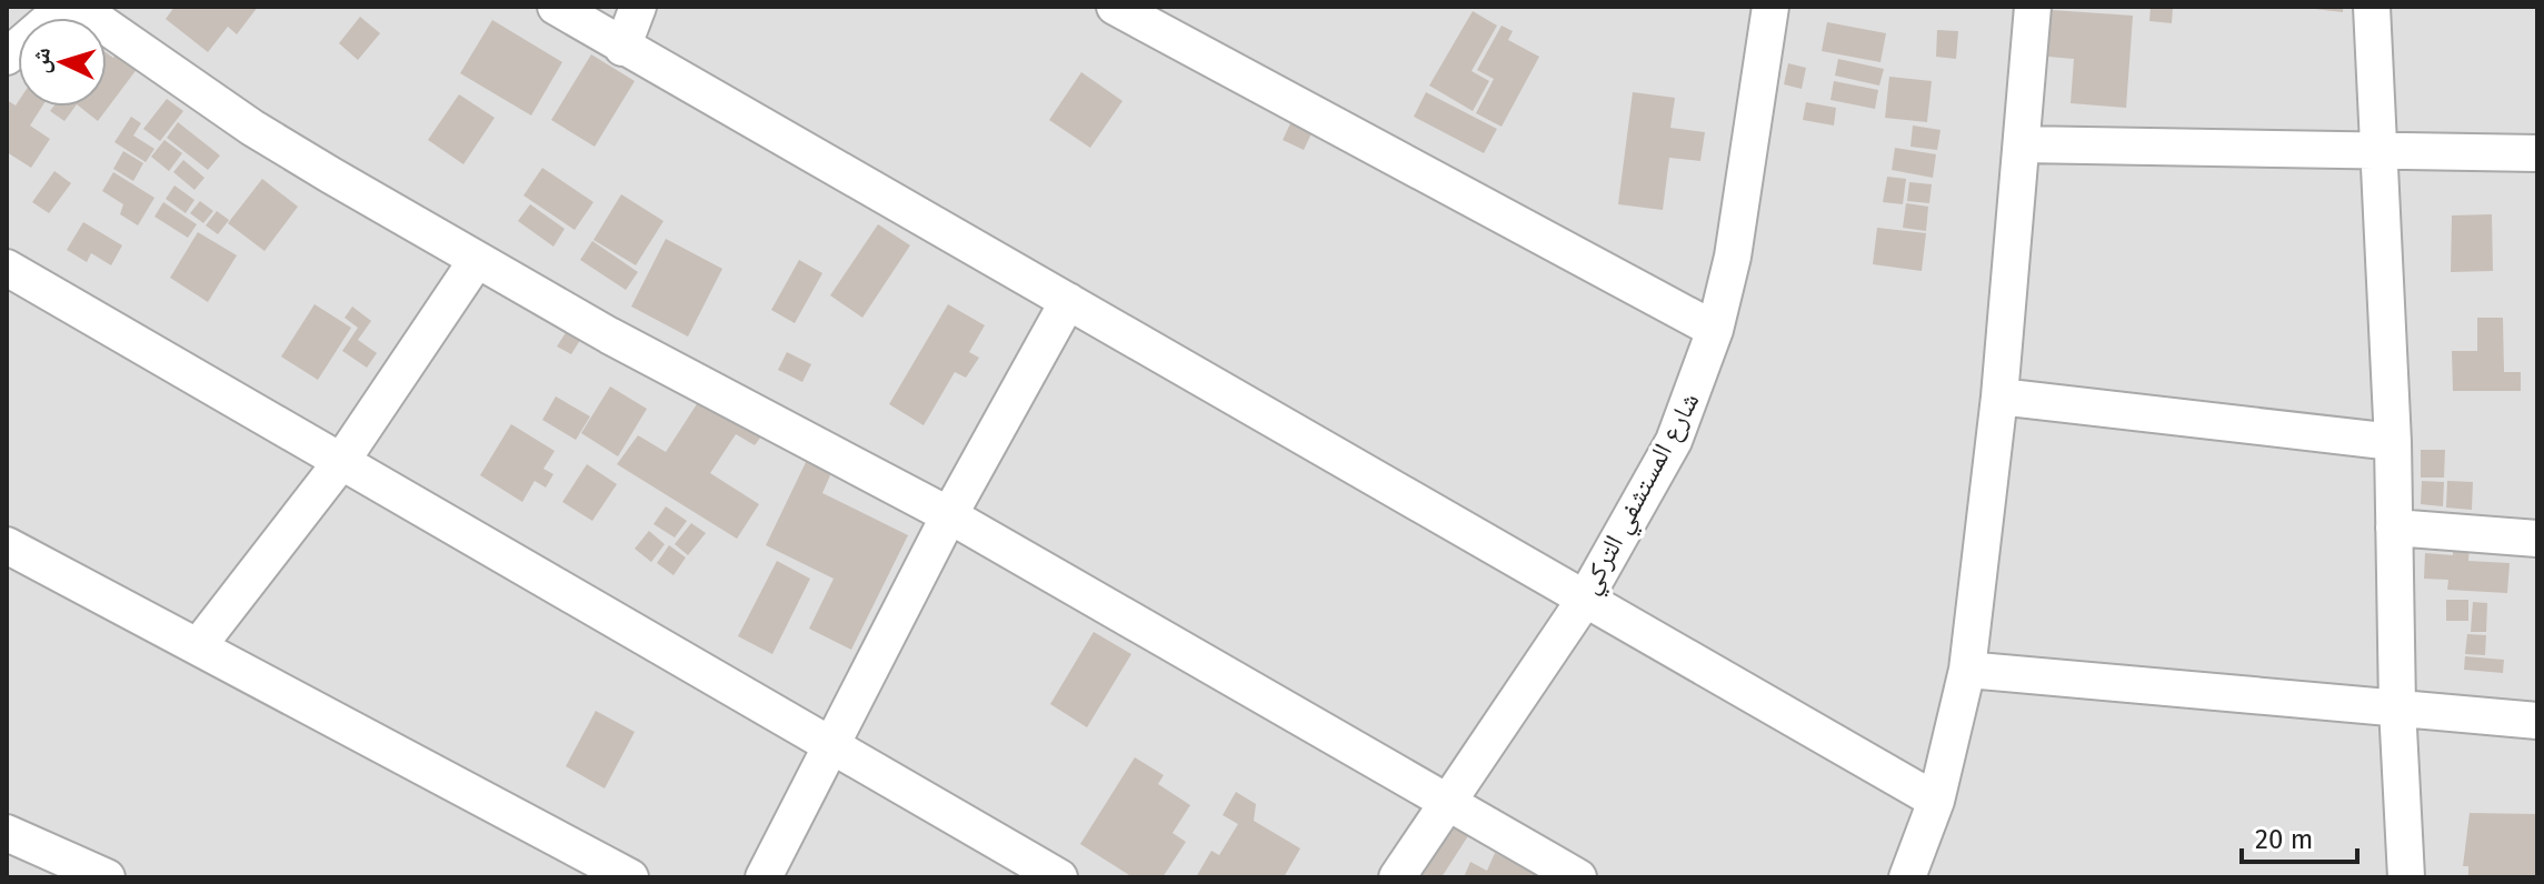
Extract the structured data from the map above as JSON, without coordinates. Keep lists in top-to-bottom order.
{
  "streets": {
    "street": ["شارع المستشفي التركي"]
  },
  "scale_bar": "20 m",
  "north": "left"
}
